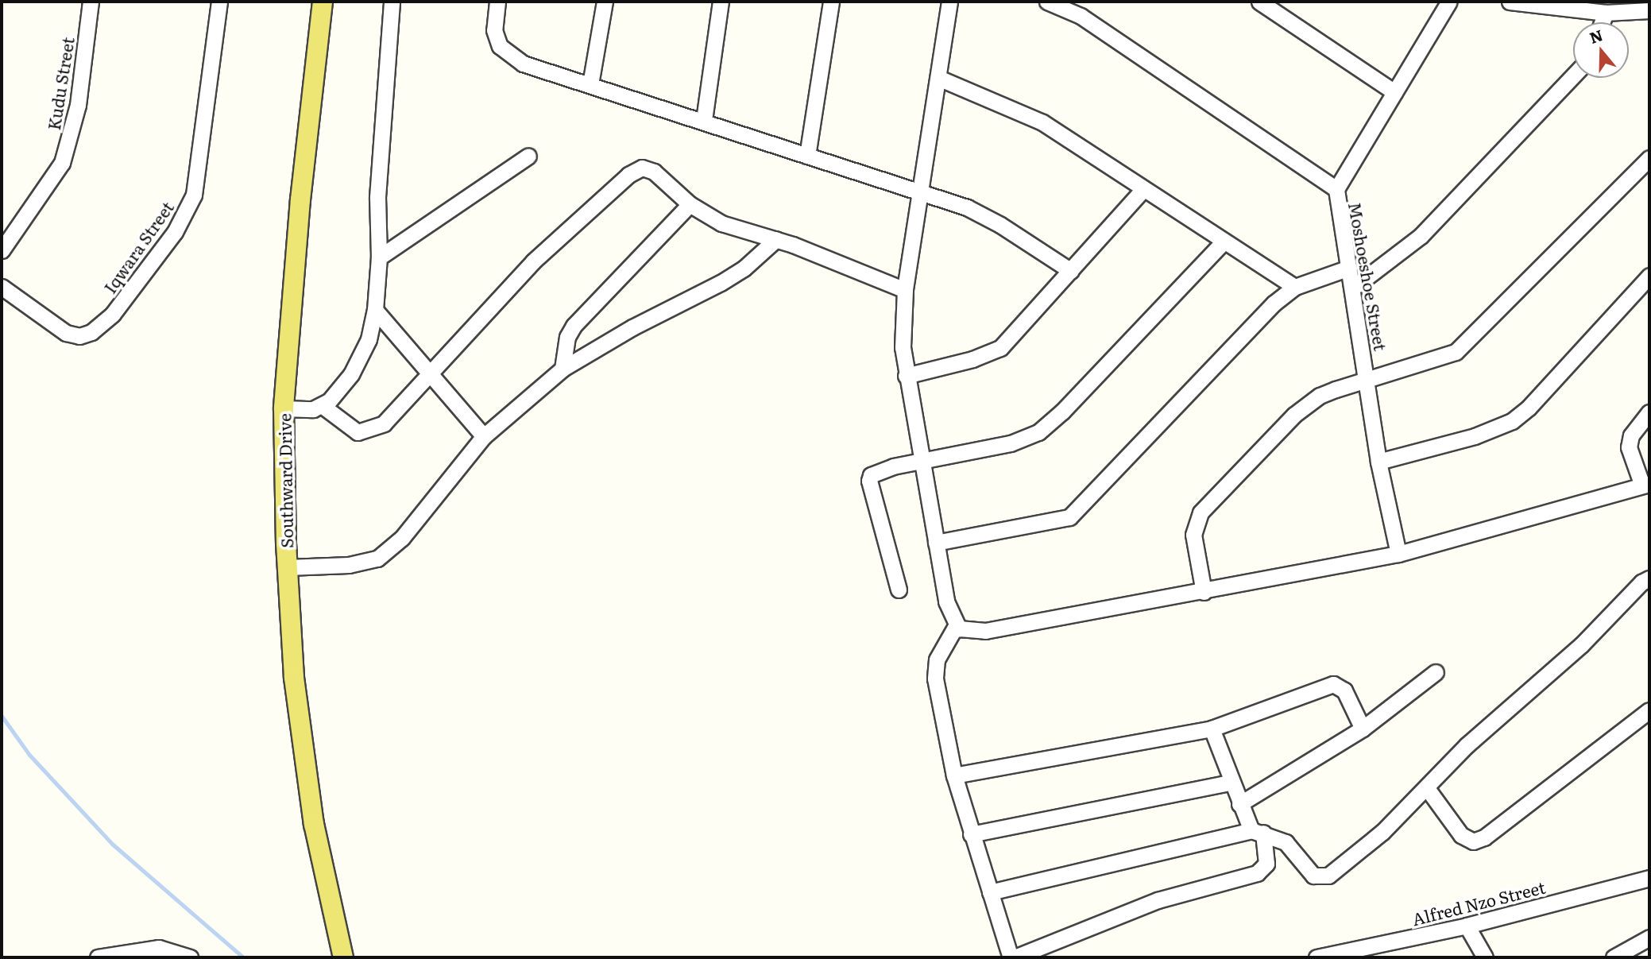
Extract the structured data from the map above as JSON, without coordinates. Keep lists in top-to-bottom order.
{
  "streets": {
    "main road": ["Southward Drive"],
    "street": [
      "Kudu Street",
      "Iqwara Street",
      "Moshoeshoe Street",
      "Alfred Nzo Street"
    ]
  },
  "north": "top"
}
